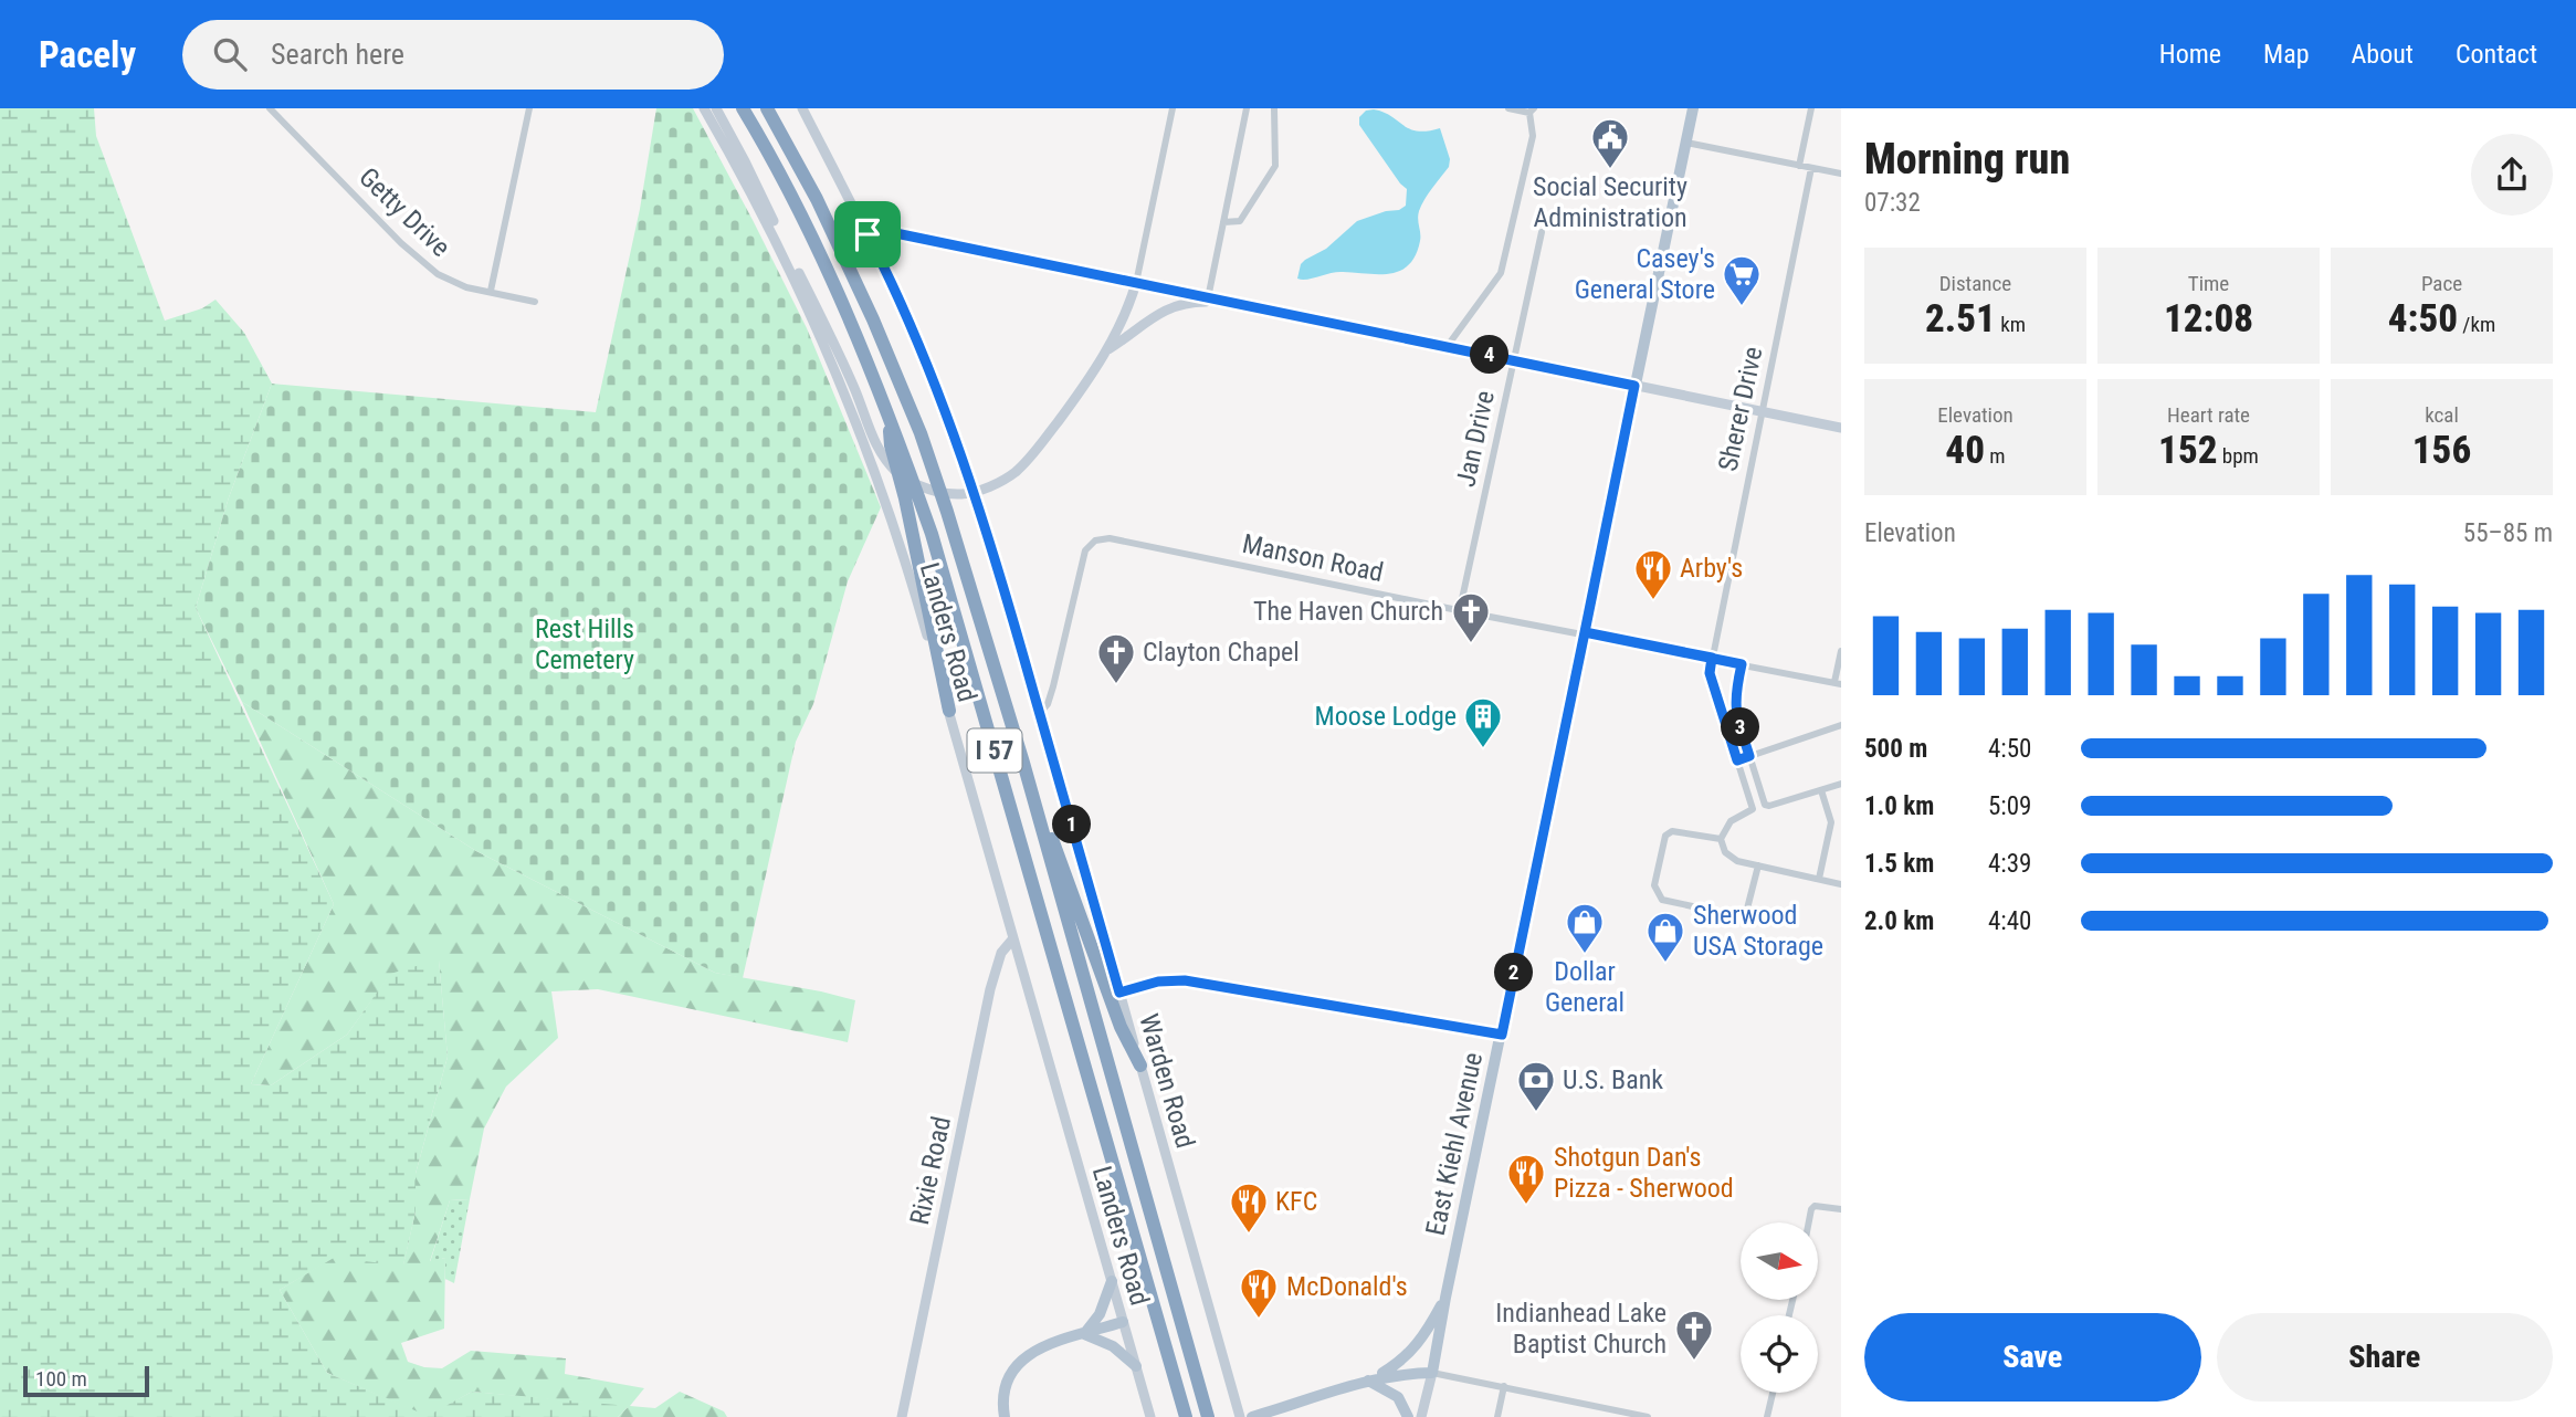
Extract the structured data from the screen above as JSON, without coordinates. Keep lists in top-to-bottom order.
{
  "streets": {
    "highway": ["I 57"],
    "main road": [
      "Landers Road",
      "Warden Road",
      "East Kiehl Avenue",
      "Rixie Road"
    ],
    "street": [
      "Getty Drive",
      "Sherer Drive",
      "Jan Drive",
      "Manson Road"
    ]
  },
  "crossings": [
    ["Sherer Drive", "Manson Road"],
    ["Jan Drive", "Manson Road"],
    ["Manson Road", "Warden Road"],
    ["Manson Road", "East Kiehl Avenue"],
    ["Landers Road", "Rixie Road"]
  ],
  "parks": ["Rest Hills Cemetery"],
  "places": {
    "public building": ["Social Security Administration"],
    "supermarket": ["Casey's General Store"],
    "restaurant": [
      "Arby's",
      "Shotgun Dan's Pizza - Sherwood",
      "KFC",
      "McDonald's"
    ],
    "church": ["The Haven Church", "Clayton Chapel", "Indianhead Lake Baptist Church"],
    "building": ["Moose Lodge"],
    "shop": ["Dollar General", "Sherwood USA Storage"],
    "bank": ["U.S. Bank"]
  },
  "scale_bar": "100 m",
  "north": "right",
  "page": {
    "header": "Pacely",
    "search": "Search here",
    "nav": [
      "Home",
      "Map",
      "About",
      "Contact"
    ],
    "heading": ["Morning run", "07:32"],
    "stats": [
      ["Distance", "2.51 km"],
      ["Time", "12:08"],
      ["Pace", "4:50 /km"],
      ["Elevation", "40 m"],
      ["Heart rate", "152 bpm"],
      ["kcal", "156"]
    ],
    "pins": [
      "4",
      "3",
      "1",
      "2"
    ],
    "chart": ["Elevation", "55–85 m"],
    "list": [
      {
        "name": "500 m",
        "note": "4:50"
      },
      {
        "name": "1.0 km",
        "note": "5:09"
      },
      {
        "name": "1.5 km",
        "note": "4:39"
      },
      {
        "name": "2.0 km",
        "note": "4:40"
      }
    ],
    "buttons": ["Save", "Share"],
    "scale": "100 m"
  }
}
